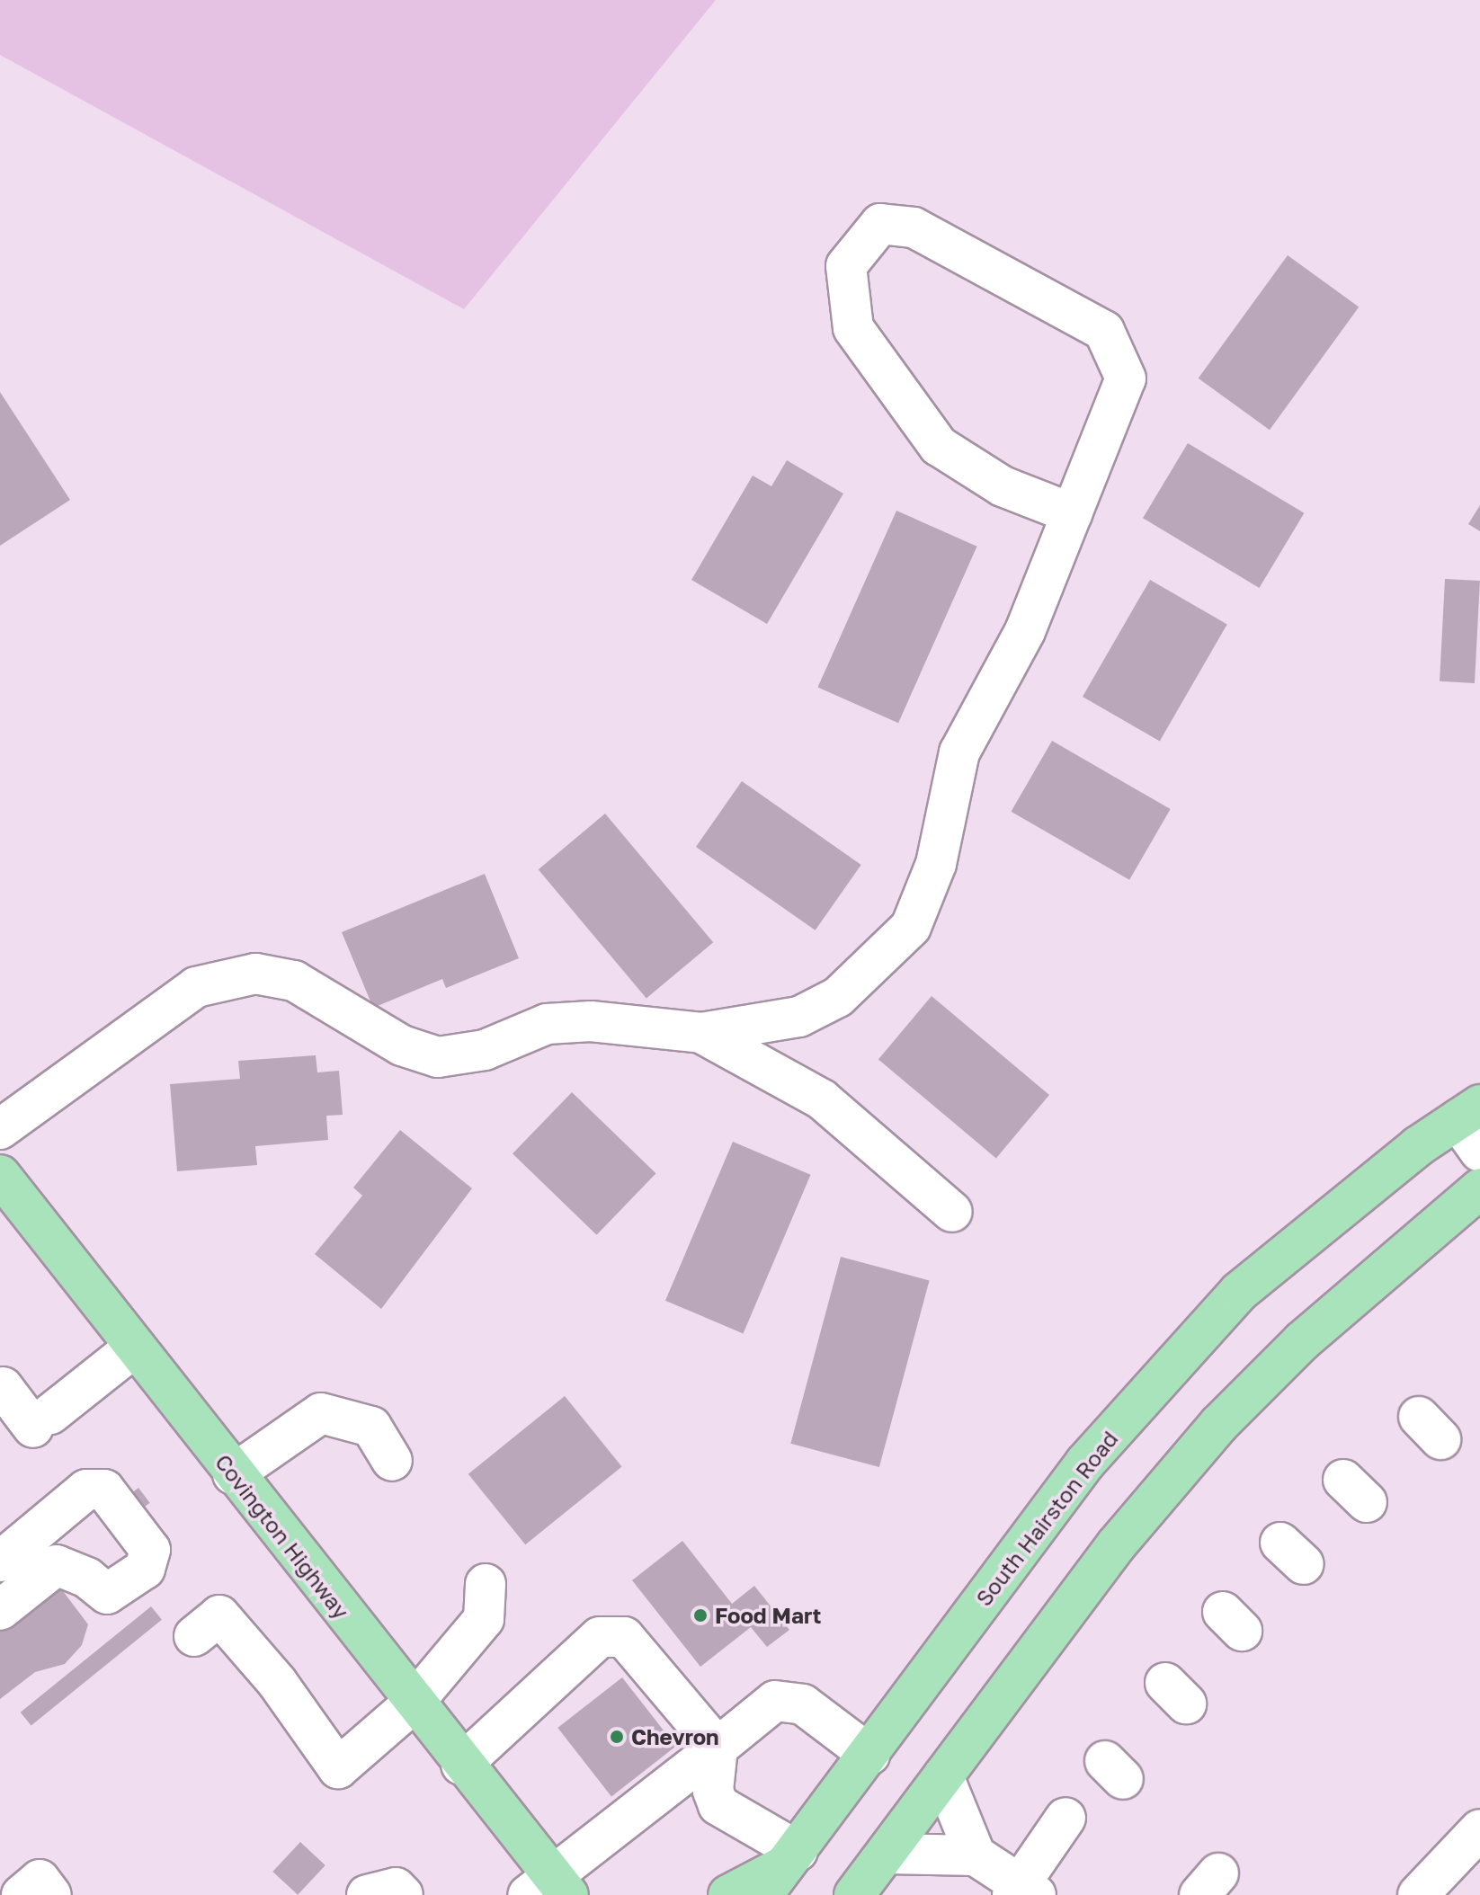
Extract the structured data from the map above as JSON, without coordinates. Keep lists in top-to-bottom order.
{
  "streets": {
    "main road": ["South Hairston Road", "Covington Highway"]
  },
  "places": ["Food Mart", "Chevron"]
}
